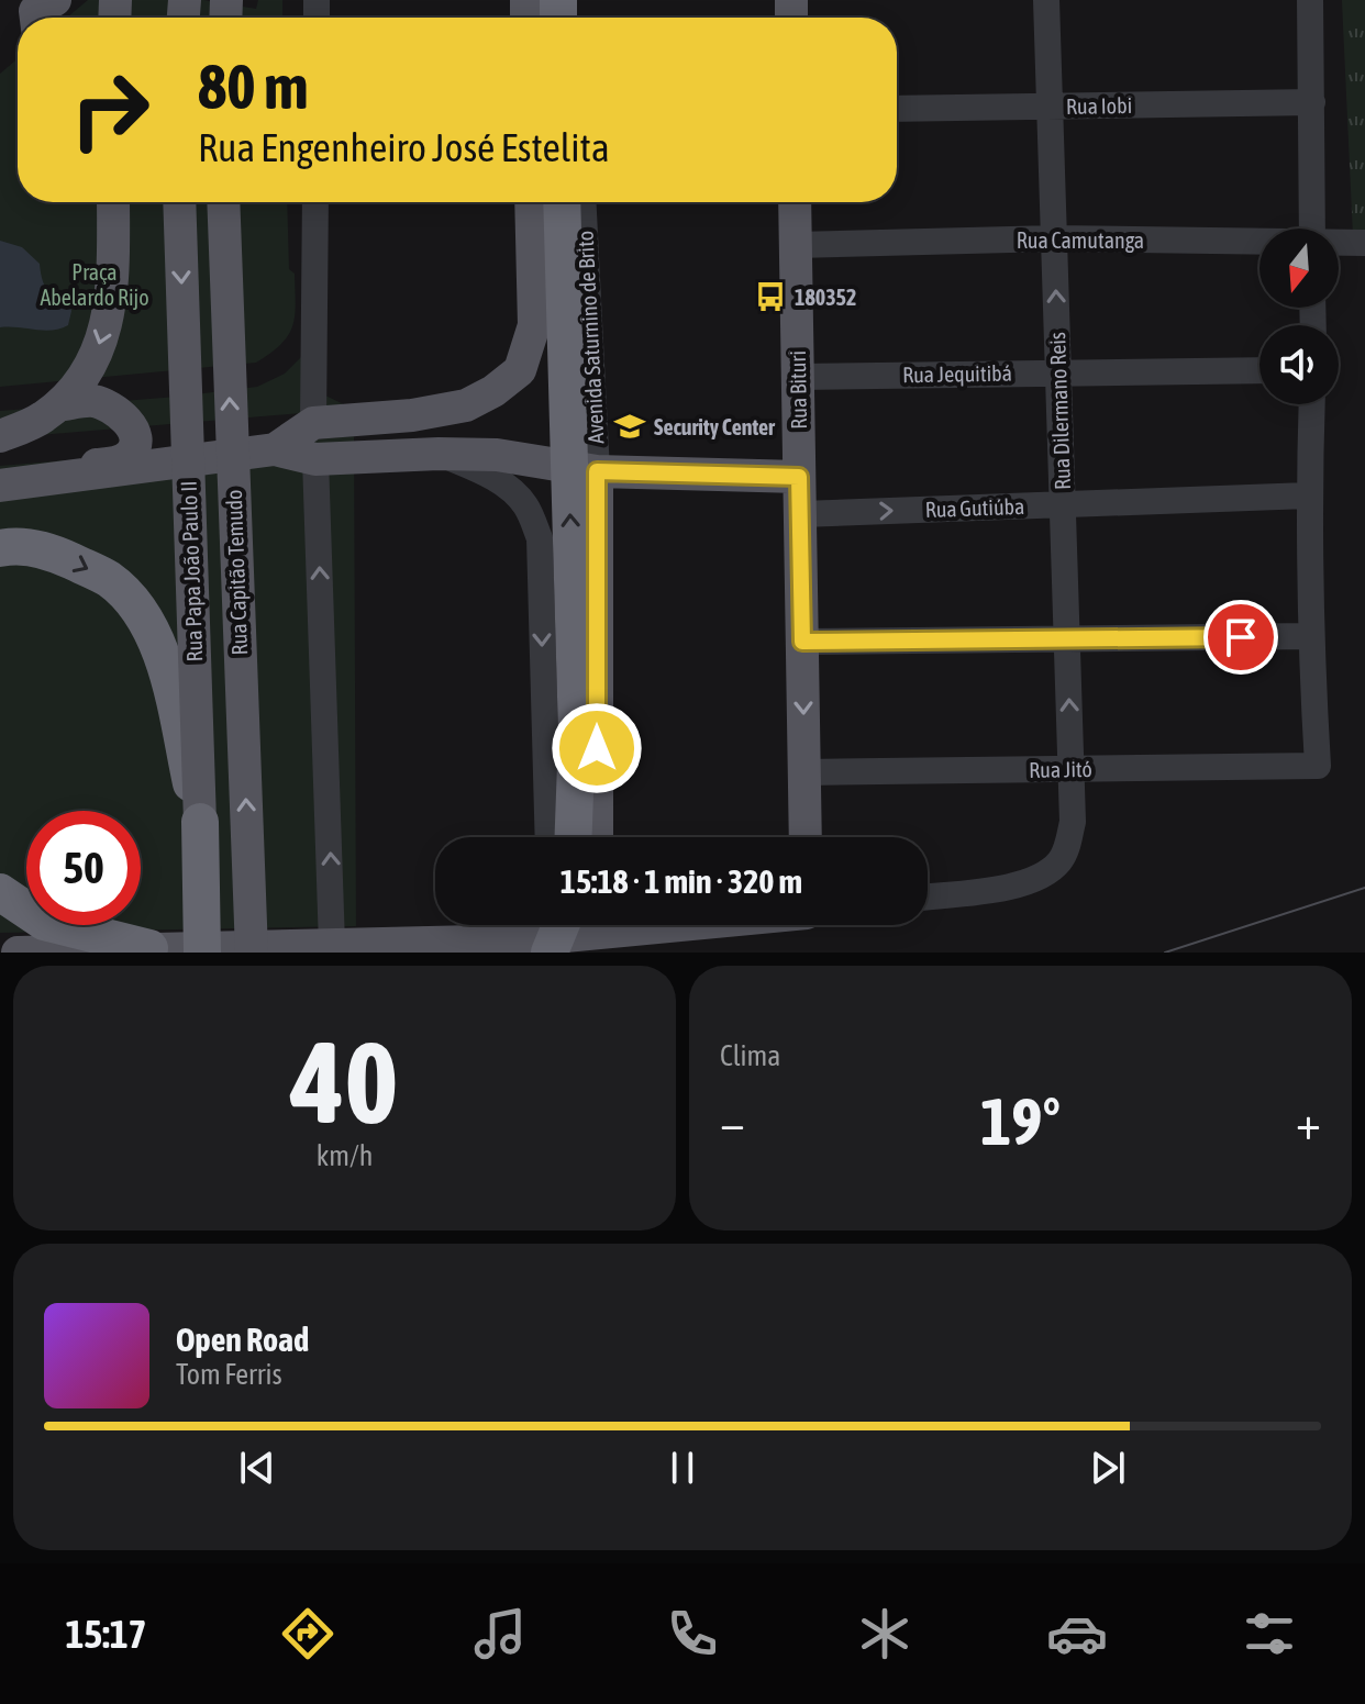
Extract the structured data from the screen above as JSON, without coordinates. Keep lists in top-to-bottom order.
{
  "streets": {
    "highway": ["Rua Papa João Paulo II"],
    "main road": ["Avenida Saturnino de Brito", "Rua Bituri", "Rua Capitão Temudo"],
    "street": [
      "Rua Iobi",
      "Rua Camutanga",
      "Rua Jequitibá",
      "Rua Dilermano Reis",
      "Rua Gutiúba",
      "Rua Jitó"
    ]
  },
  "crossings": [
    ["Rua Iobi", "Rua Dilermano Reis"],
    ["Rua Camutanga", "Rua Bituri"],
    ["Rua Camutanga", "Rua Dilermano Reis"],
    ["Rua Jequitibá", "Rua Bituri"],
    ["Rua Jequitibá", "Rua Dilermano Reis"],
    ["Rua Bituri", "Rua Gutiúba"],
    ["Rua Bituri", "Rua Jitó"],
    ["Rua Dilermano Reis", "Rua Gutiúba"],
    ["Rua Dilermano Reis", "Rua Jitó"]
  ],
  "one_way": ["Rua Capitão Temudo"],
  "parks": ["Praça Abelardo Rijo"],
  "places": {
    "bus stop": ["180352"],
    "school or university": ["Security Center"]
  },
  "north": "bottom",
  "page": {
    "turn": ["80 m", "Rua Engenheiro José Estelita"],
    "limit": "50",
    "trip": "15:18 · 1 min · 320 m",
    "tile": [
      ["40", "km/h"],
      "Clima"
    ],
    "heat": ["−", "19°", "+"],
    "song": ["Open Road", "Tom Ferris"],
    "tabs": "15:17"
  }
}
